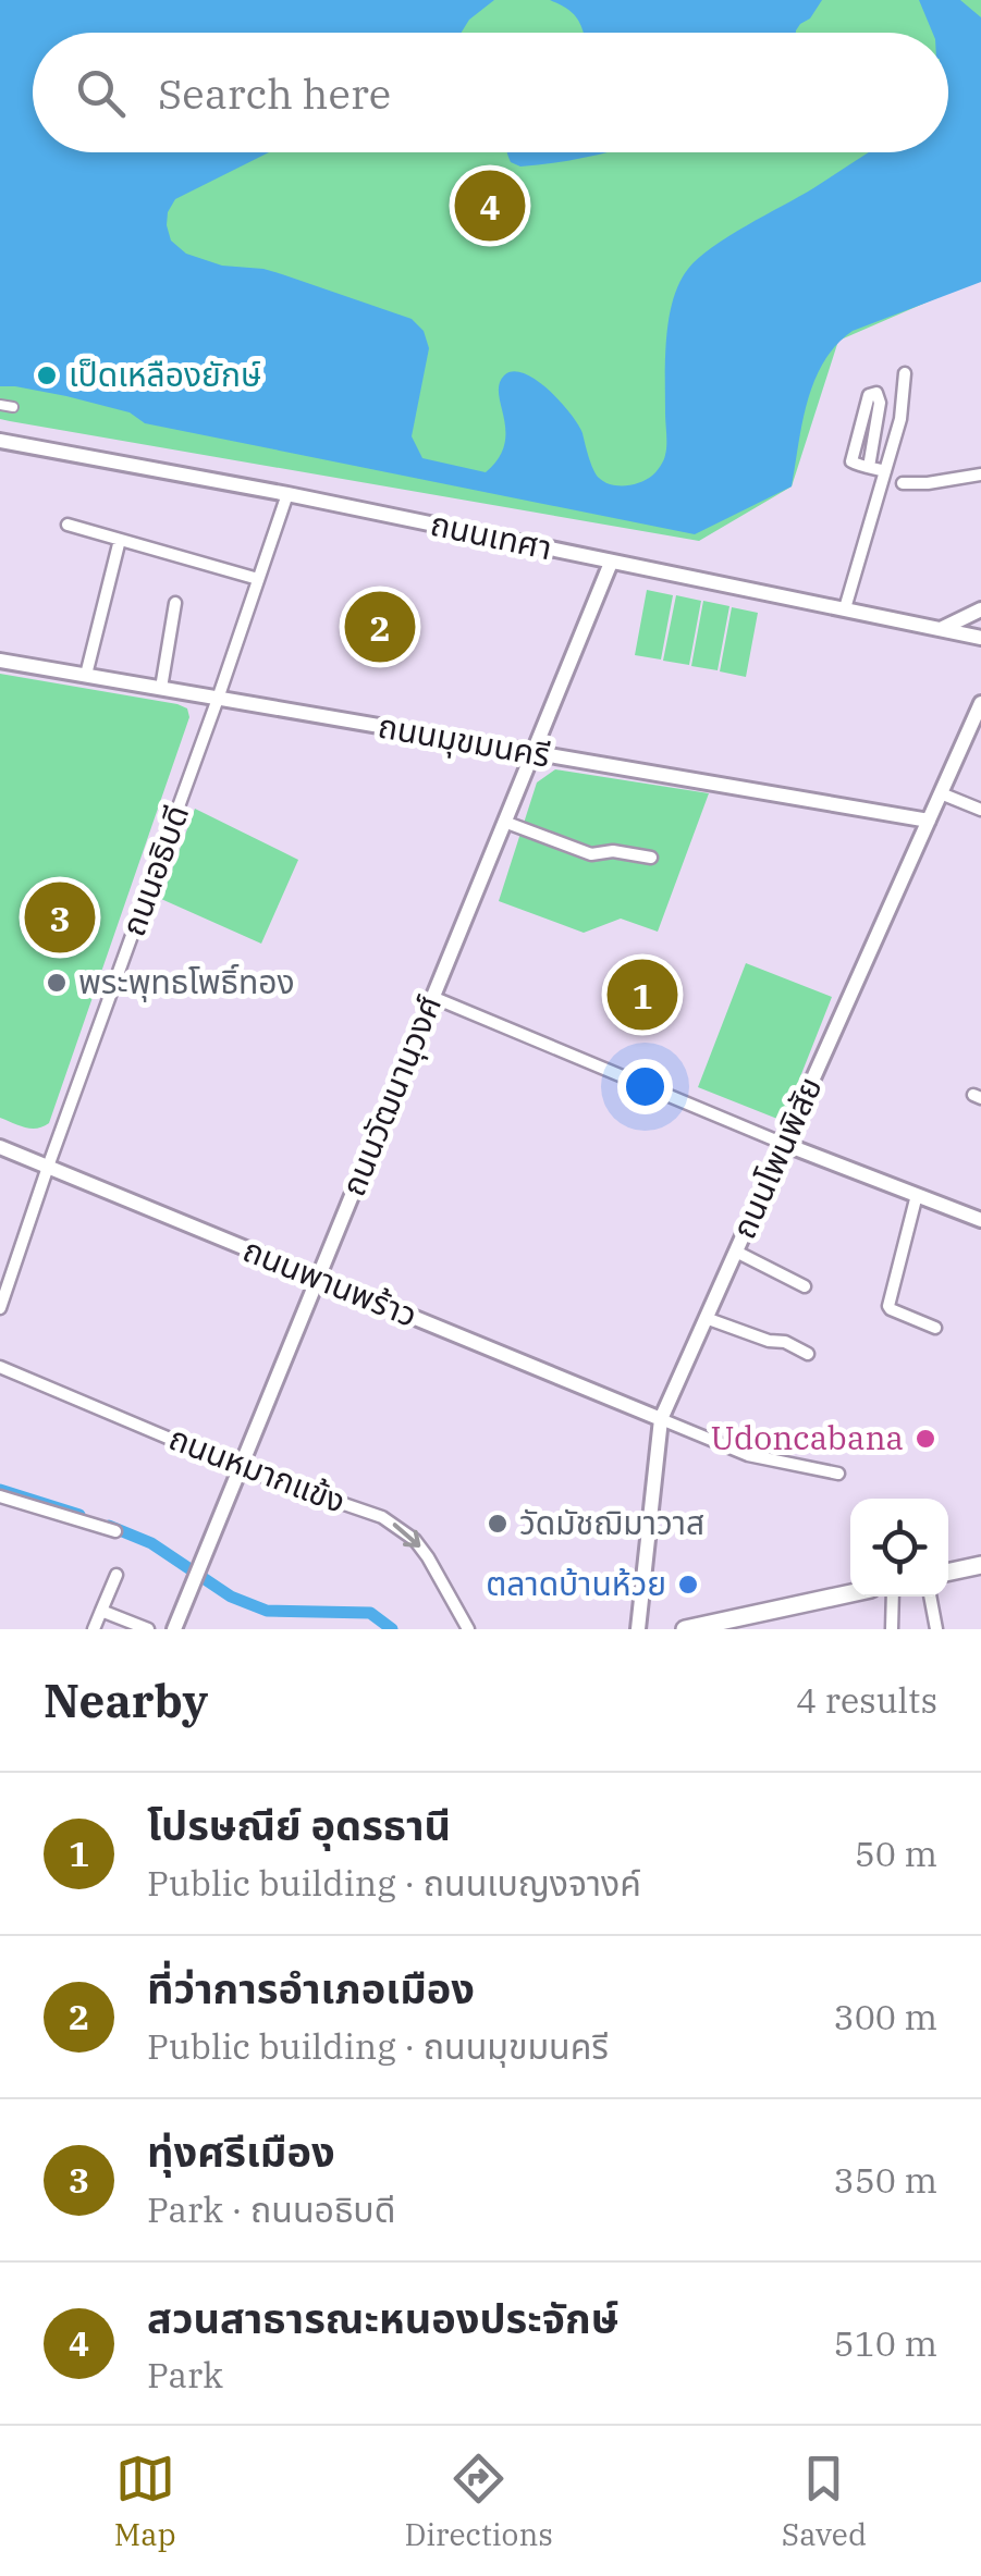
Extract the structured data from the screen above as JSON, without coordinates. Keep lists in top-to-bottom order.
{
  "streets": {
    "street": [
      "ถนนเทศา",
      "ถนนมุขมนครี",
      "ถนนอธิบดี",
      "ถนนวัฒนานุวงศ์",
      "ถนนโพนพิสัย",
      "ถนนพานพร้าว",
      "ถนนหมากแข้ง"
    ]
  },
  "crossings": [
    ["ถนนเทศา", "ถนนอธิบดี"],
    ["ถนนเทศา", "ถนนวัฒนานุวงศ์"],
    ["ถนนมุขมนครี", "ถนนอธิบดี"],
    ["ถนนมุขมนครี", "ถนนวัฒนานุวงศ์"],
    ["ถนนมุขมนครี", "ถนนโพนพิสัย"],
    ["ถนนอธิบดี", "ถนนพานพร้าว"],
    ["ถนนวัฒนานุวงศ์", "ถนนพานพร้าว"],
    ["ถนนวัฒนานุวงศ์", "ถนนหมากแข้ง"],
    ["ถนนโพนพิสัย", "ถนนพานพร้าว"]
  ],
  "one_way": ["ถนนหมากแข้ง"],
  "places": [
    "เป็ดเหลืองยักษ์",
    "พระพุทธโพธิ์ทอง",
    "Udoncabana",
    "วัดมัชฌิมาวาส",
    "ตลาดบ้านห้วย"
  ],
  "page": {
    "search": "Search here",
    "pins": [
      "4",
      "2",
      "3",
      "1"
    ],
    "heading": ["Nearby", "4 results"],
    "list": [
      {
        "mark": "1",
        "name": "โปรษณีย์ อุดรธานี",
        "note": "Public building · ถนนเบญงจางค์",
        "value": "50 m"
      },
      {
        "mark": "2",
        "name": "ที่ว่าการอำเภอเมือง",
        "note": "Public building · ถนนมุขมนครี",
        "value": "300 m"
      },
      {
        "mark": "3",
        "name": "ทุ่งศรีเมือง",
        "note": "Park · ถนนอธิบดี",
        "value": "350 m"
      },
      {
        "mark": "4",
        "name": "สวนสาธารณะหนองประจักษ์",
        "note": "Park",
        "value": "510 m"
      }
    ],
    "nav": ["Map", "Directions", "Saved"]
  }
}
